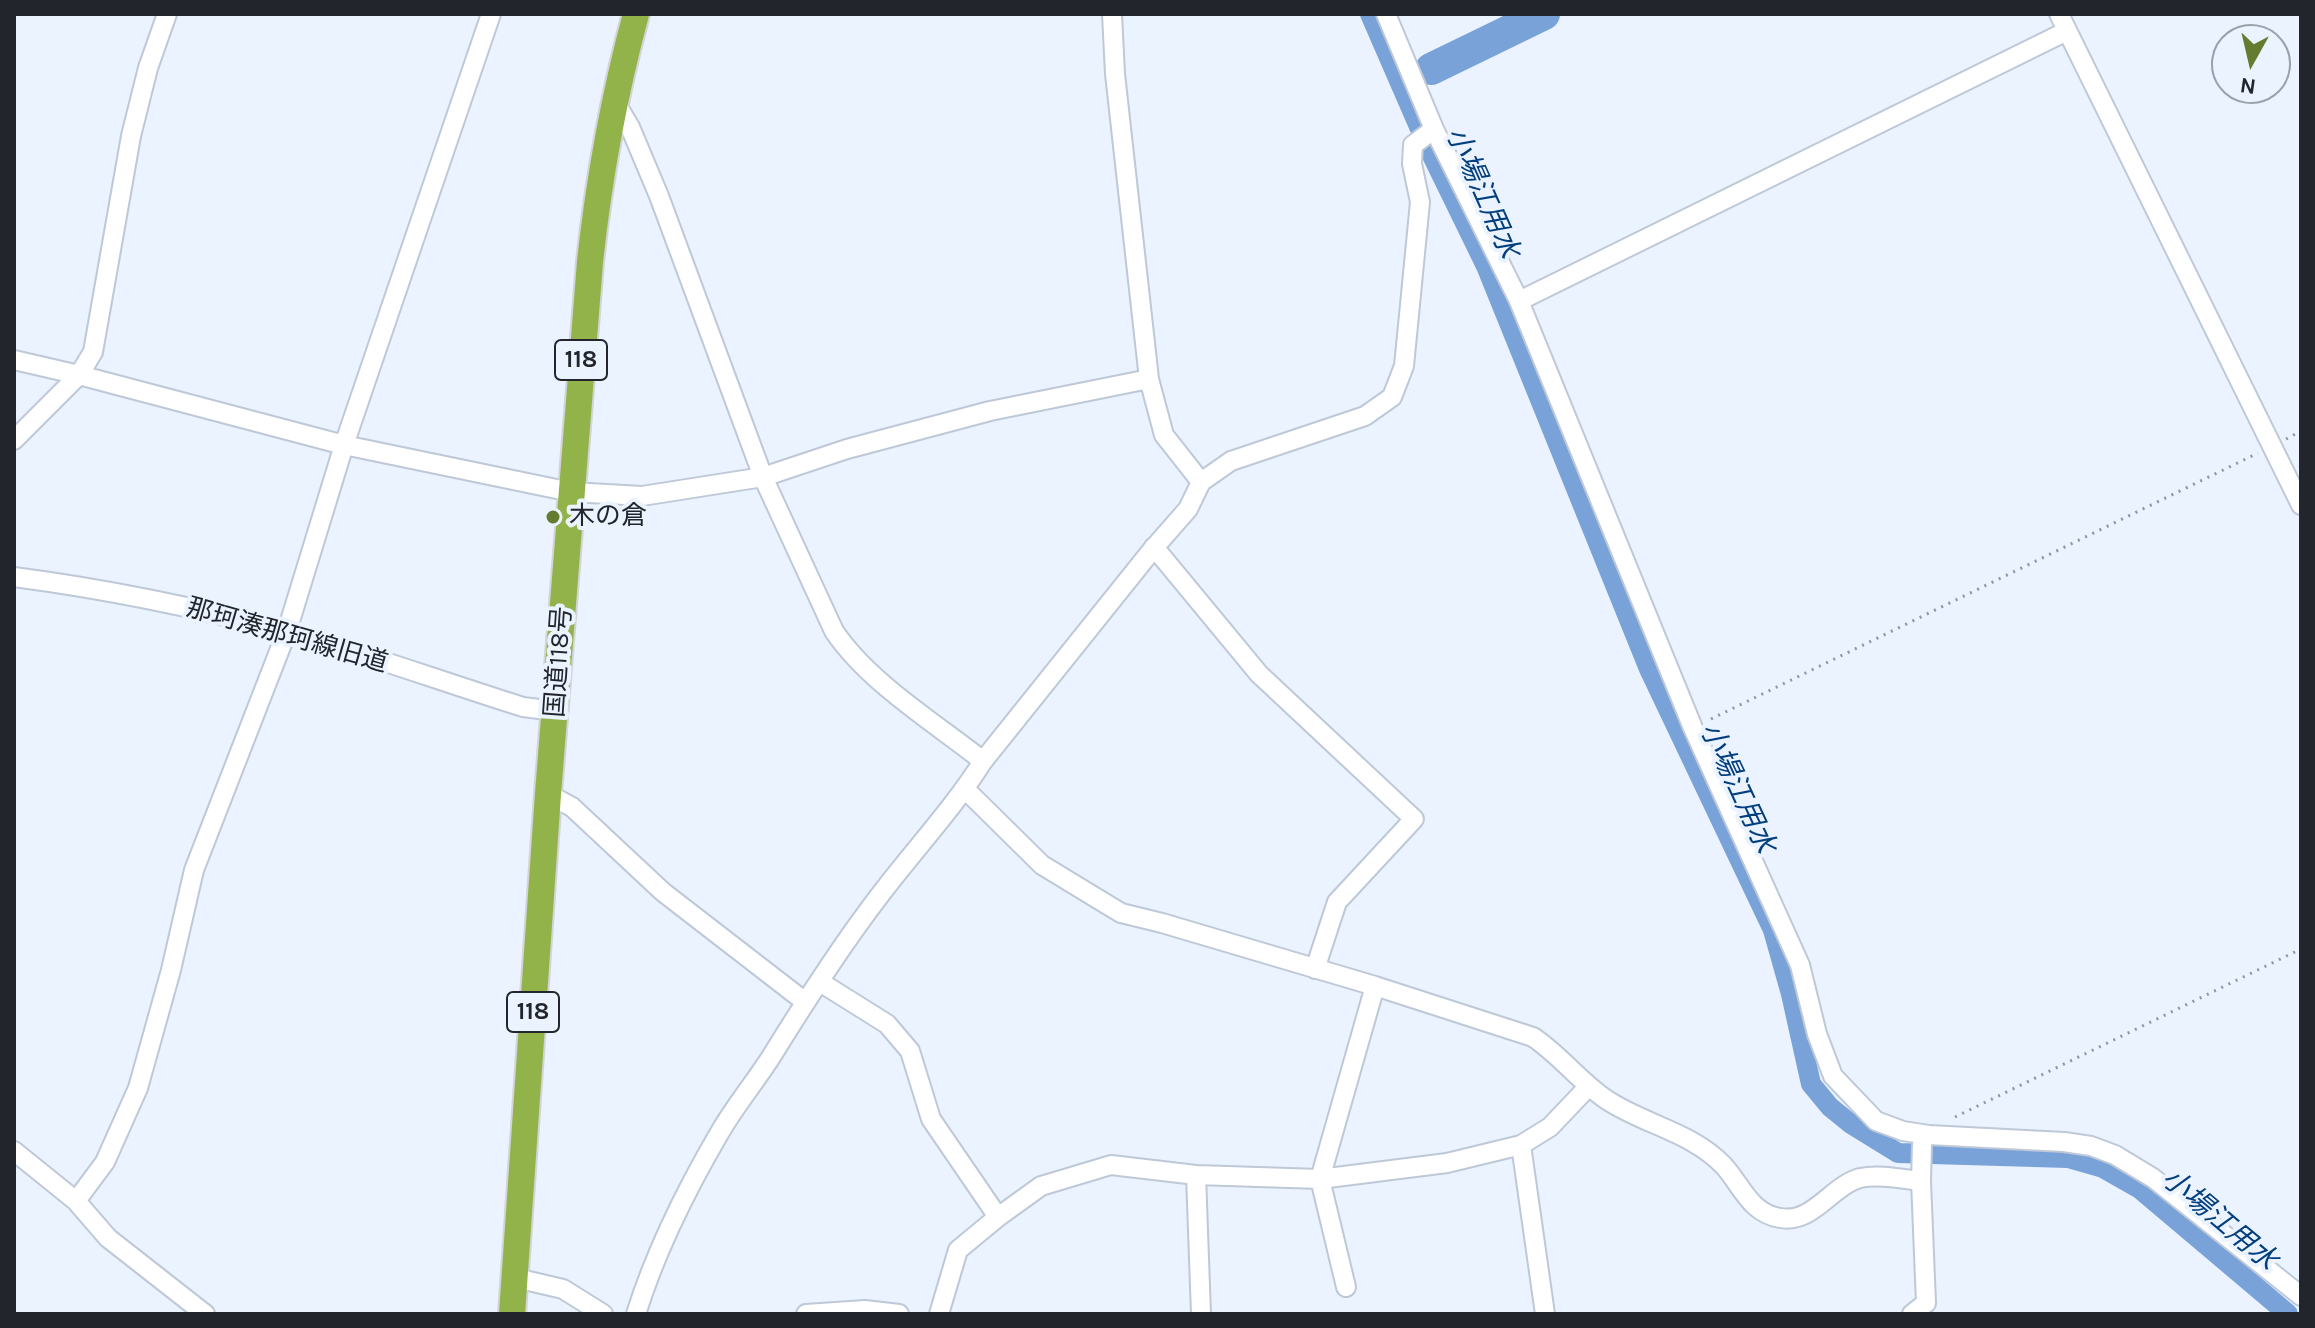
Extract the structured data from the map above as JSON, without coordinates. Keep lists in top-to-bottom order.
{
  "streets": {
    "highway": ["118", "国道118号"],
    "street": ["那珂湊那珂線旧道"]
  },
  "crossings": [
    ["那珂湊那珂線旧道", "国道118号"]
  ],
  "water": ["小場江用水"],
  "places": ["木の倉"],
  "north": "bottom"
}
